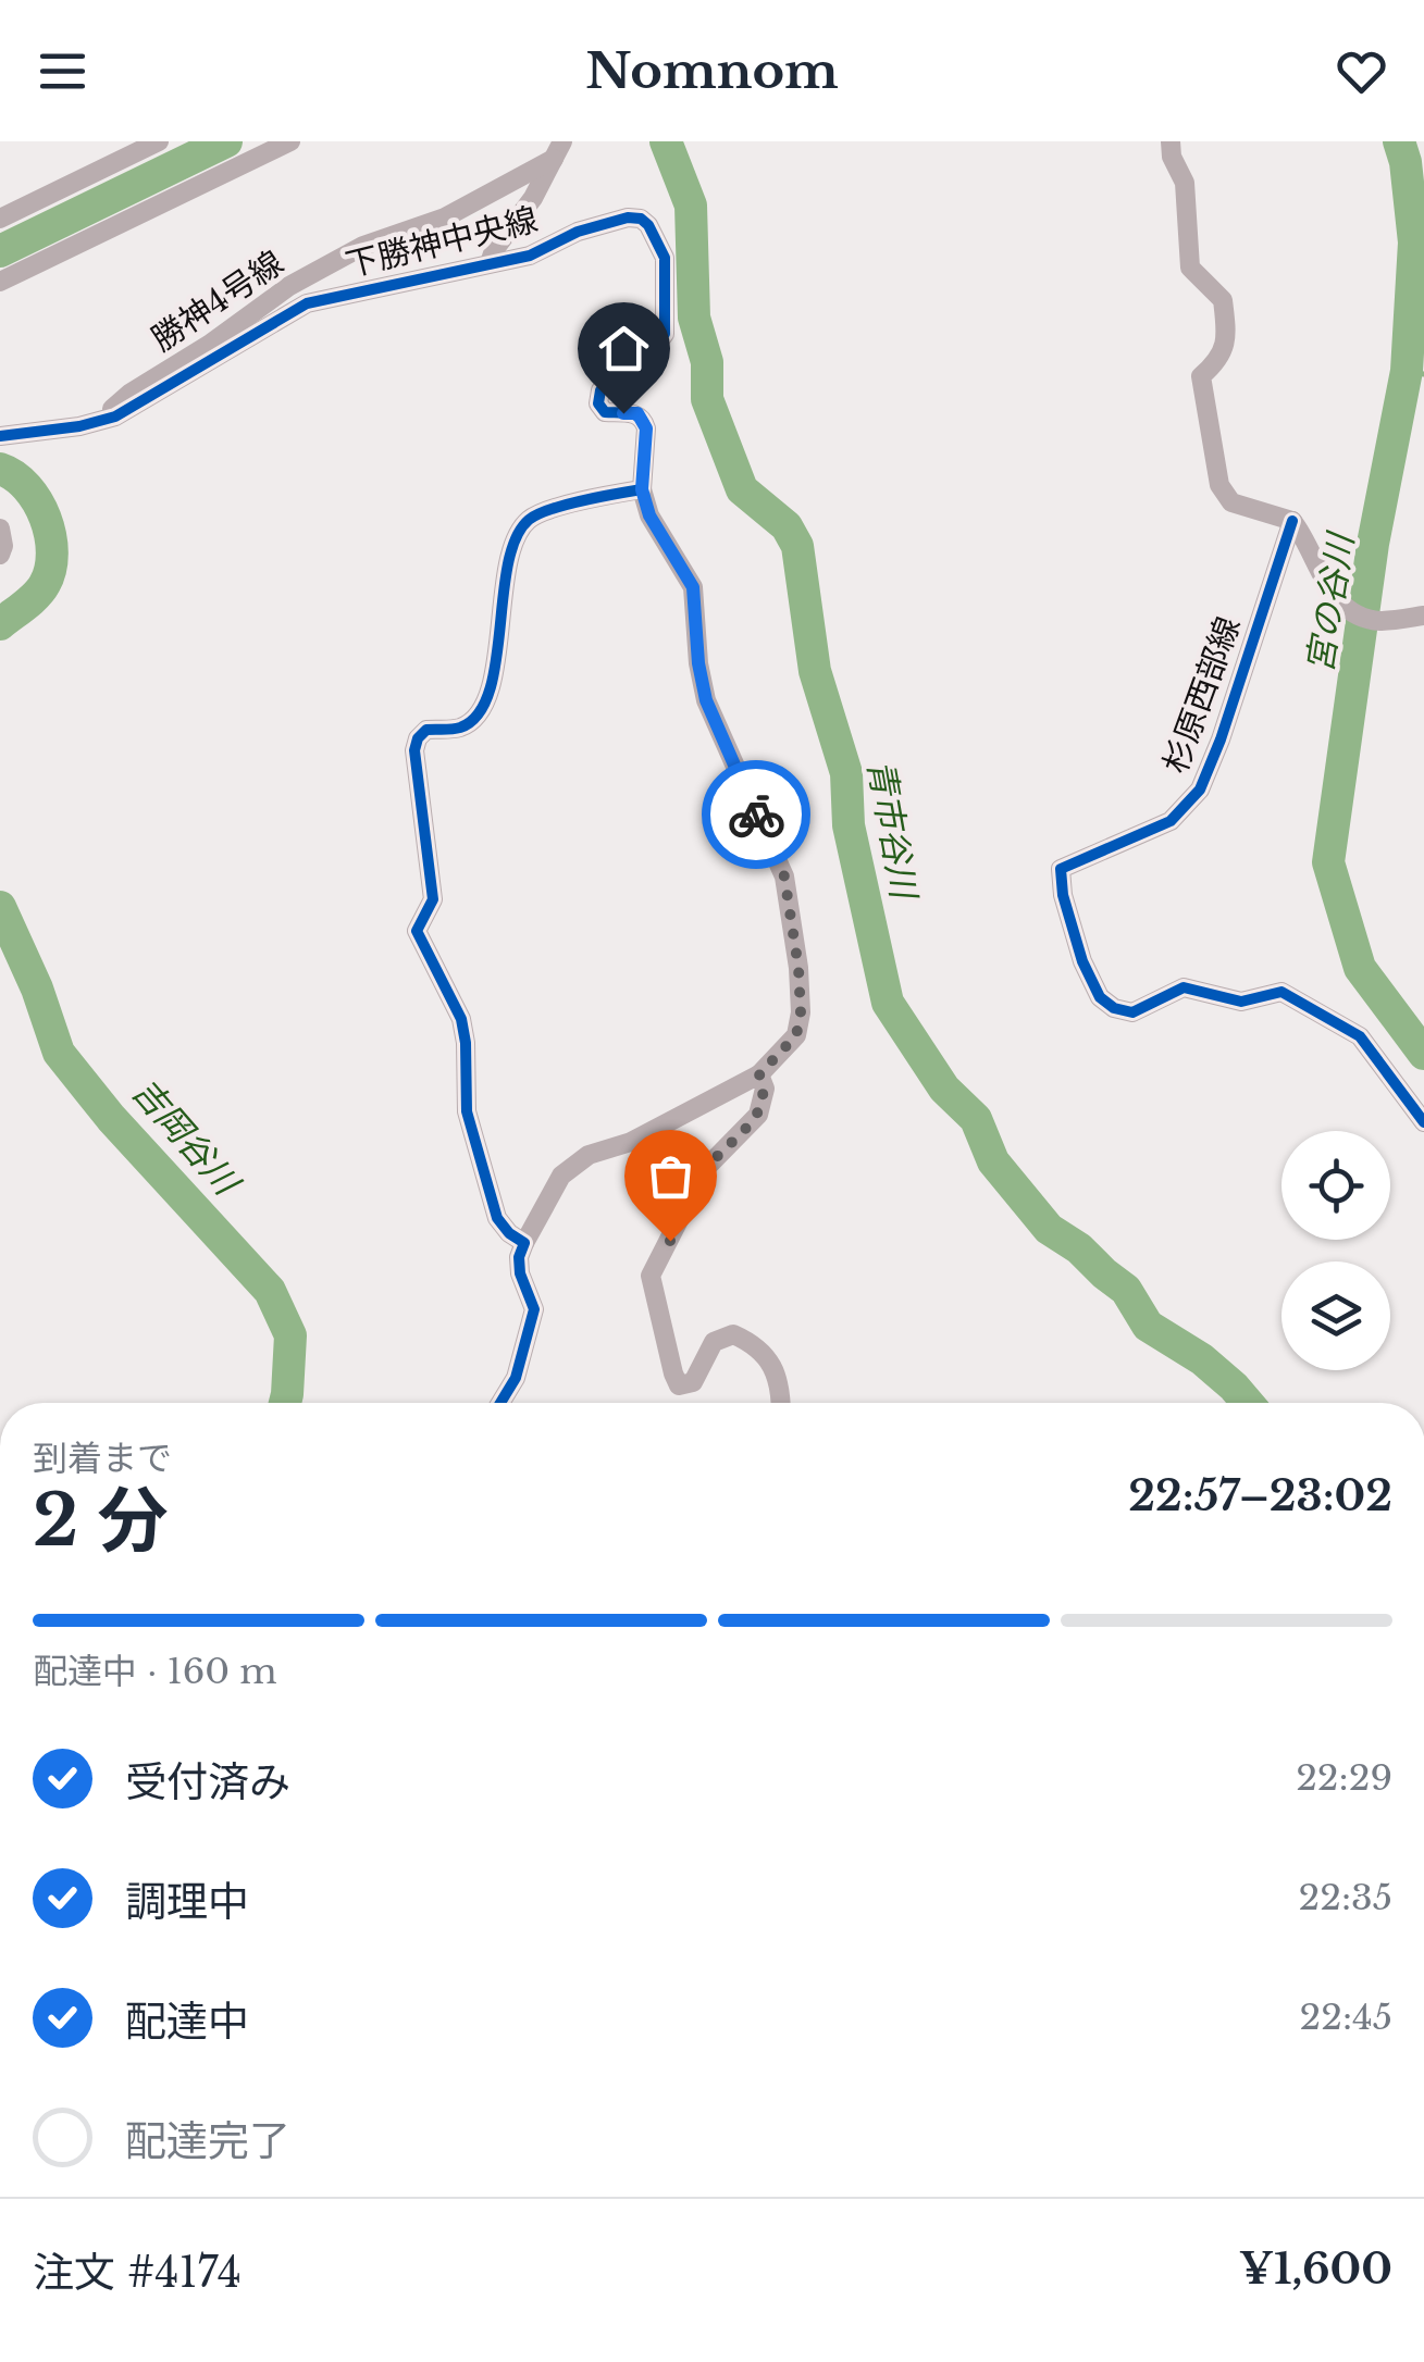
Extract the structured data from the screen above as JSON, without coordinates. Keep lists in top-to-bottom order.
{
  "streets": {
    "street": ["下勝神中央線", "勝神4号線", "杉原西部線"]
  },
  "crossings": [
    ["下勝神中央線", "勝神4号線"]
  ],
  "water": ["宮の谷川", "青市谷川", "吉岡谷川"],
  "page": {
    "header": "Nomnom",
    "heading": ["2 分", "到着まで", "22:57–23:02"],
    "panel": ["注文 #4174", "¥1,600"],
    "bar": "配達中 · 160 m",
    "list": [
      ["受付済み", "22:29"],
      ["調理中", "22:35"],
      ["配達中", "22:45"],
      "配達完了"
    ]
  }
}
